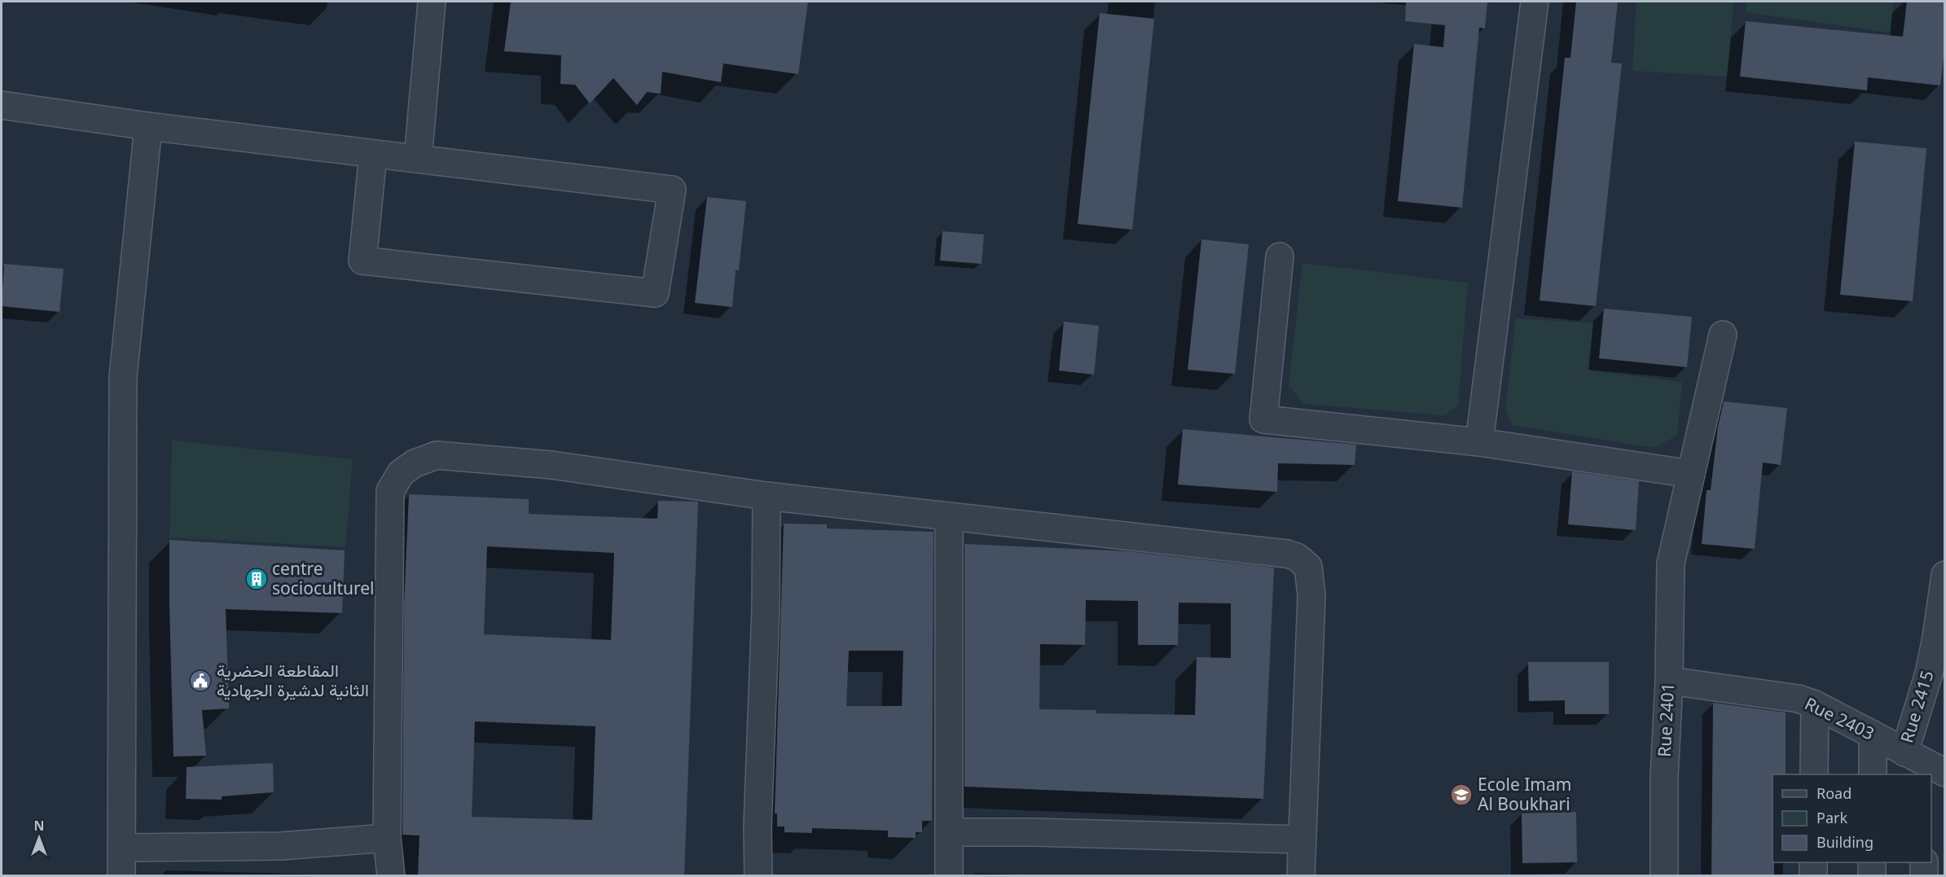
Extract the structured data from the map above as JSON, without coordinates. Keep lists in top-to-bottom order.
{
  "streets": {
    "street": ["Rue 2415", "Rue 2403", "Rue 2401"]
  },
  "crossings": [
    ["Rue 2415", "Rue 2403"],
    ["Rue 2403", "Rue 2401"]
  ],
  "places": {
    "building": ["centre socioculturel"],
    "public building": ["المقاطعة الحضرية الثانية لدشيرة الجهادية"],
    "school or university": ["Ecole Imam Al Boukhari"]
  },
  "legend": ["Road", "Park", "Building"],
  "north": "top"
}
